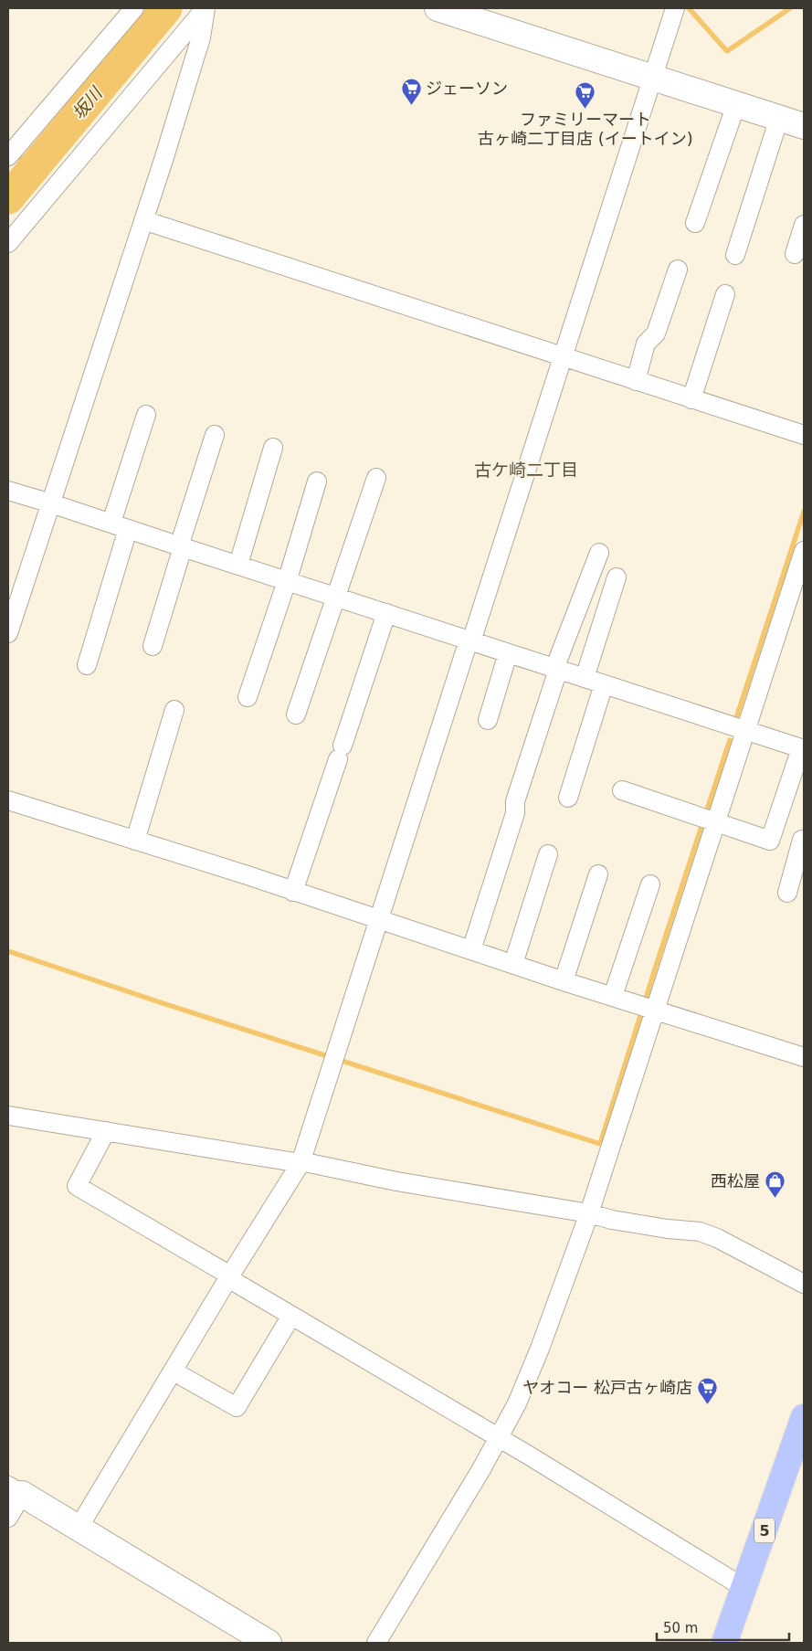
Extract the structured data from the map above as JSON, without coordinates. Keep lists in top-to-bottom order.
{
  "streets": {
    "main road": ["5"]
  },
  "districts": ["古ケ崎二丁目"],
  "water": ["坂川"],
  "places": {
    "supermarket": ["ジェーソン", "ファミリーマート 古ヶ崎二丁目店 (イートイン)", "ヤオコー 松戸古ヶ崎店"],
    "shop": ["西松屋"]
  },
  "scale_bar": "50 m"
}
